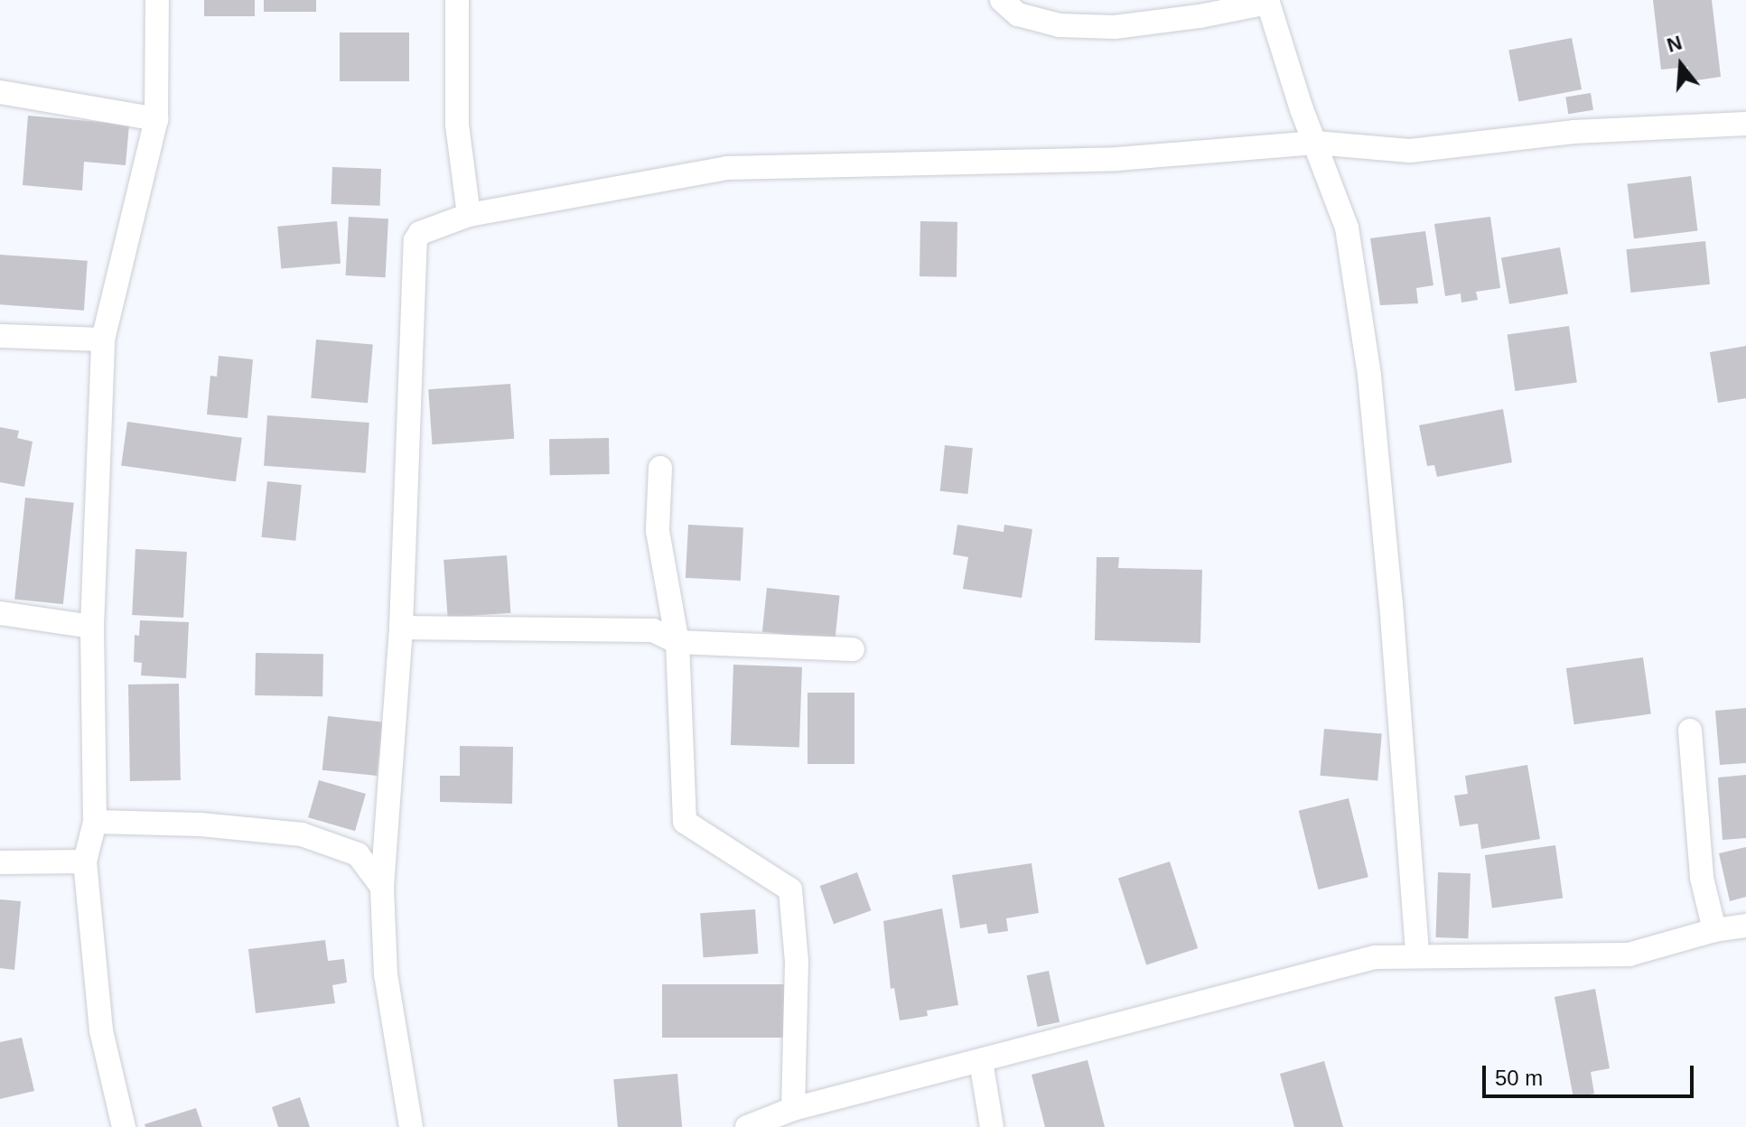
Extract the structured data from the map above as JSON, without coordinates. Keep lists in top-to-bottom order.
{
  "scale_bar": "50 m",
  "north": "top"
}
